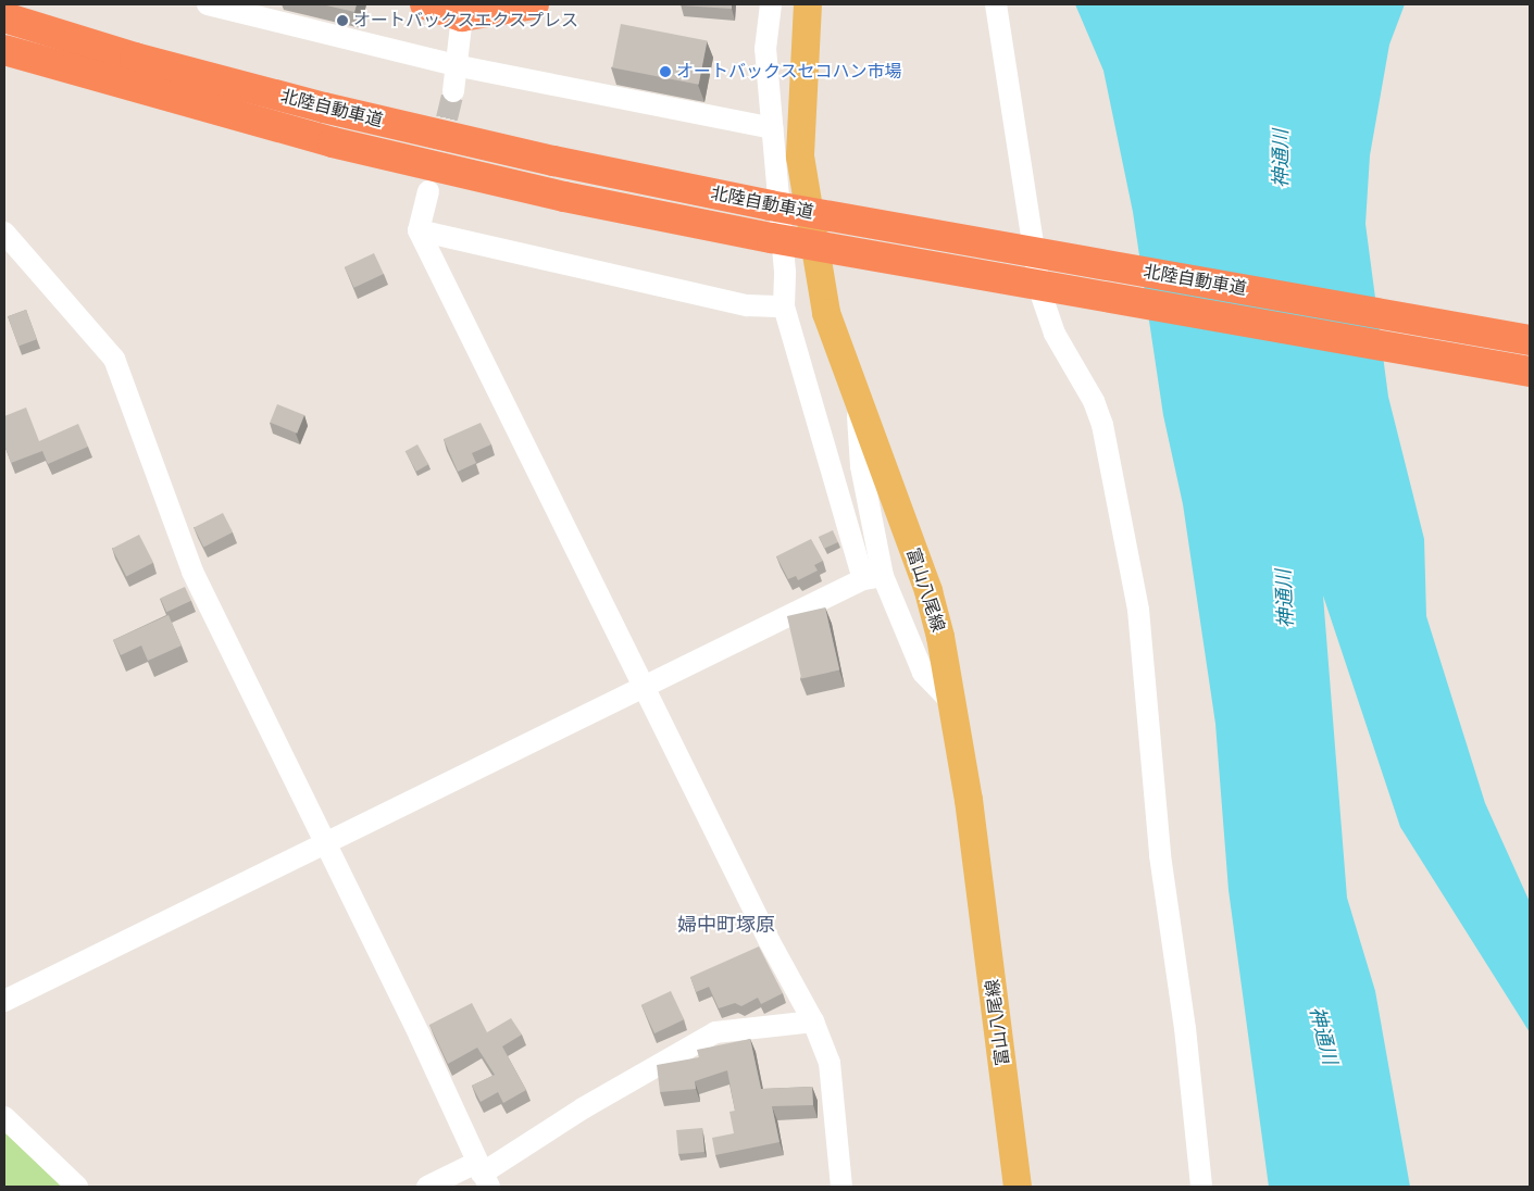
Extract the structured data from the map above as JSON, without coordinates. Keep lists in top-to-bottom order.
{
  "streets": {
    "highway": ["北陸自動車道"],
    "main road": ["富山八尾線"]
  },
  "districts": ["婦中町塚原"],
  "water": ["神通川"],
  "places": ["オートバックスエクスプレス", "オートバックスセコハン市場"]
}
